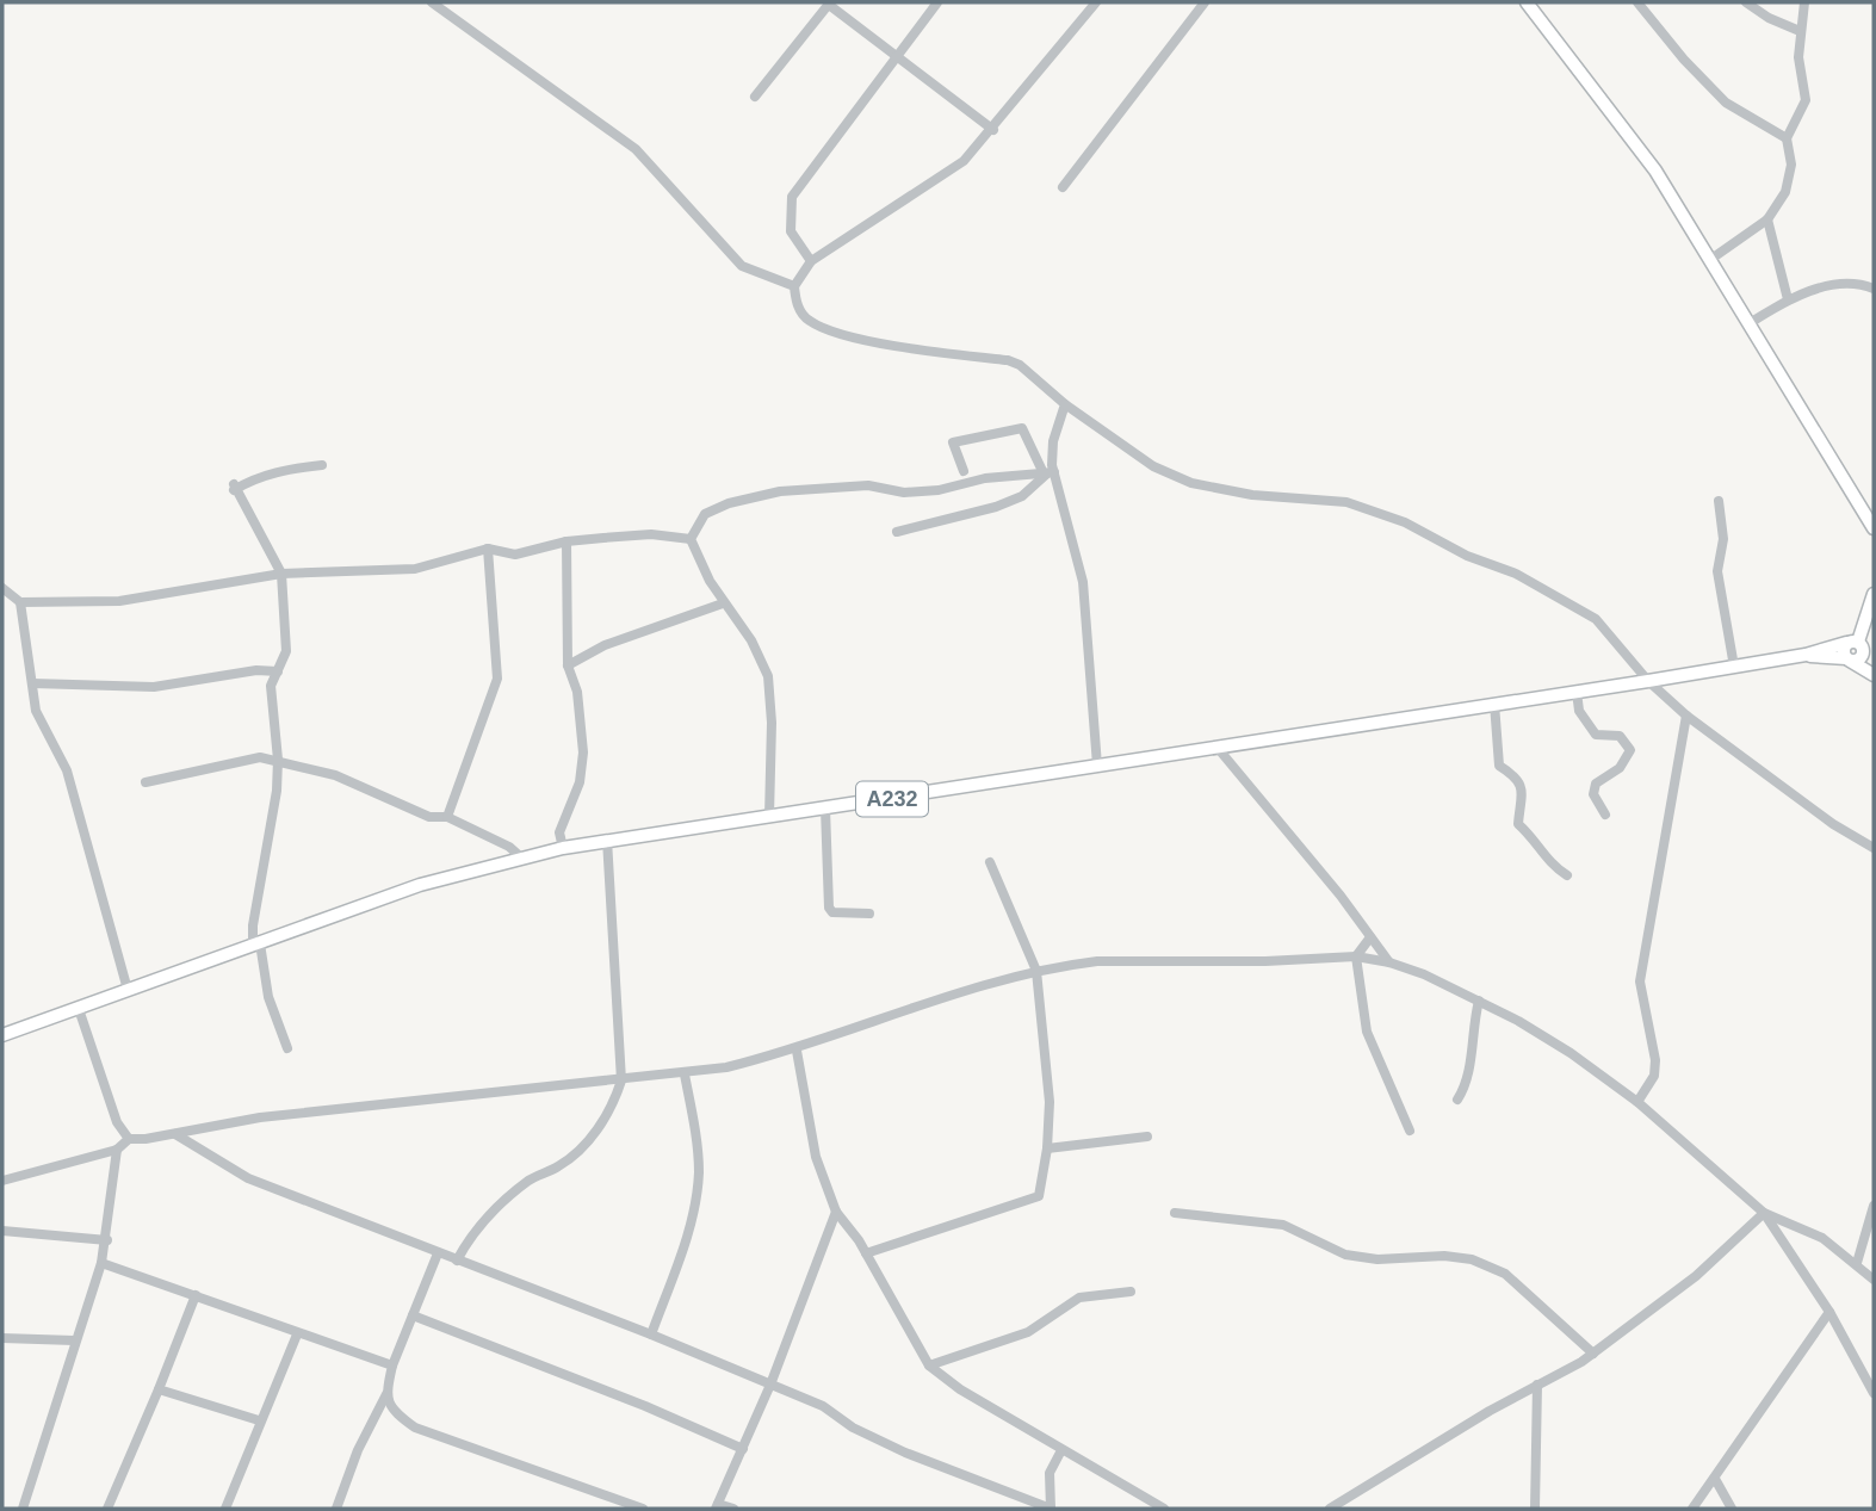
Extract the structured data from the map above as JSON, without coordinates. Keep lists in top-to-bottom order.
{
  "streets": {
    "main road": ["A232"]
  }
}
